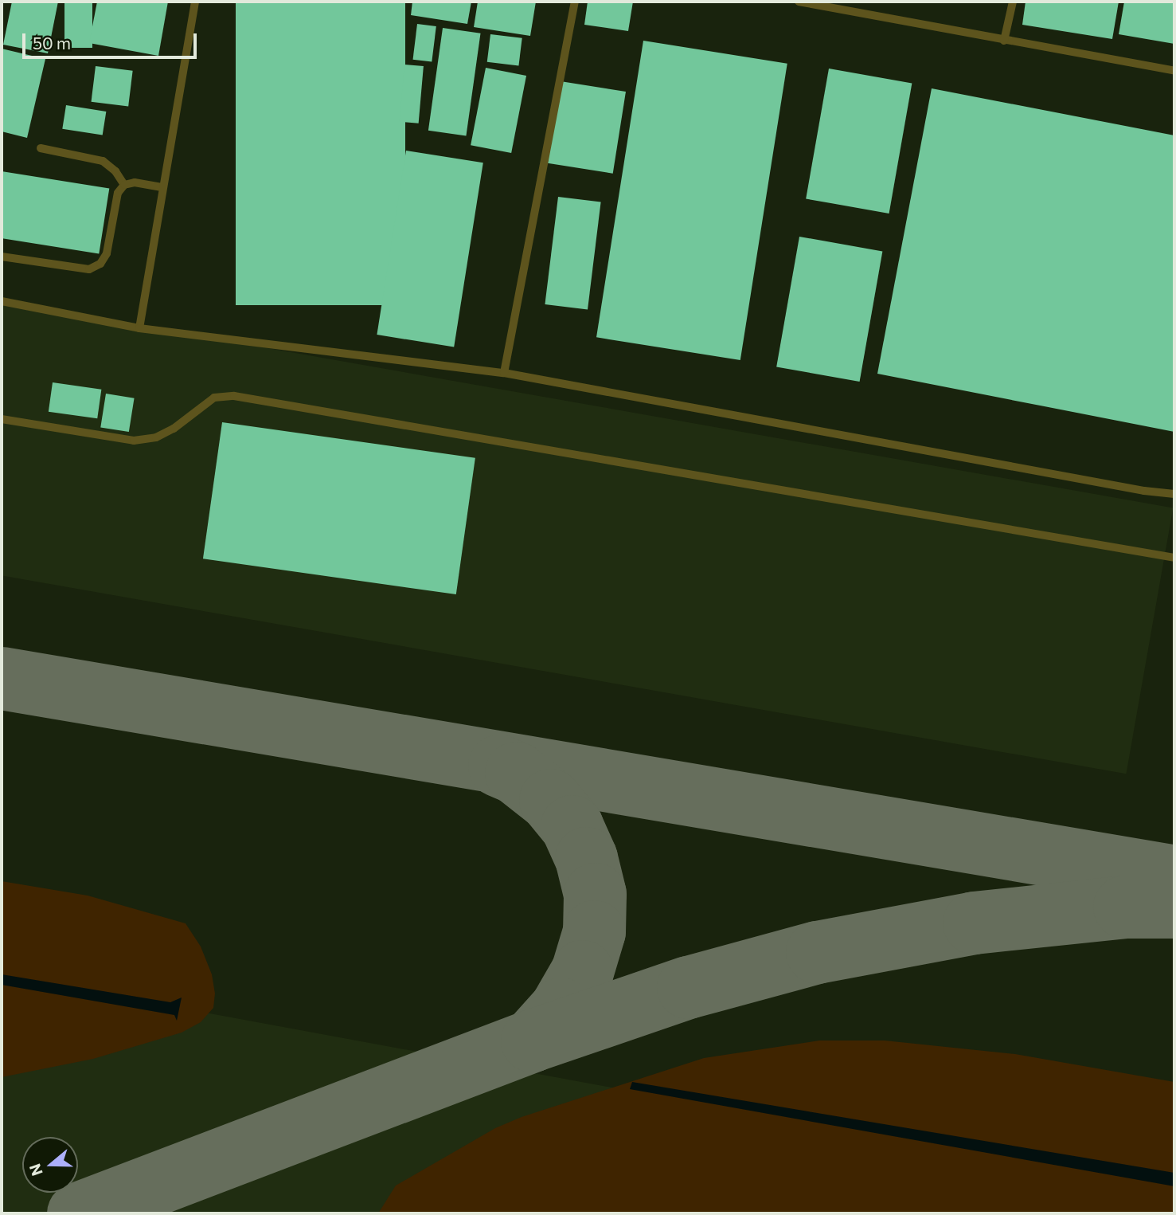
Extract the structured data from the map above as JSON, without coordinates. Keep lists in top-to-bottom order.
{
  "scale_bar": "50 m",
  "north": "left"
}
